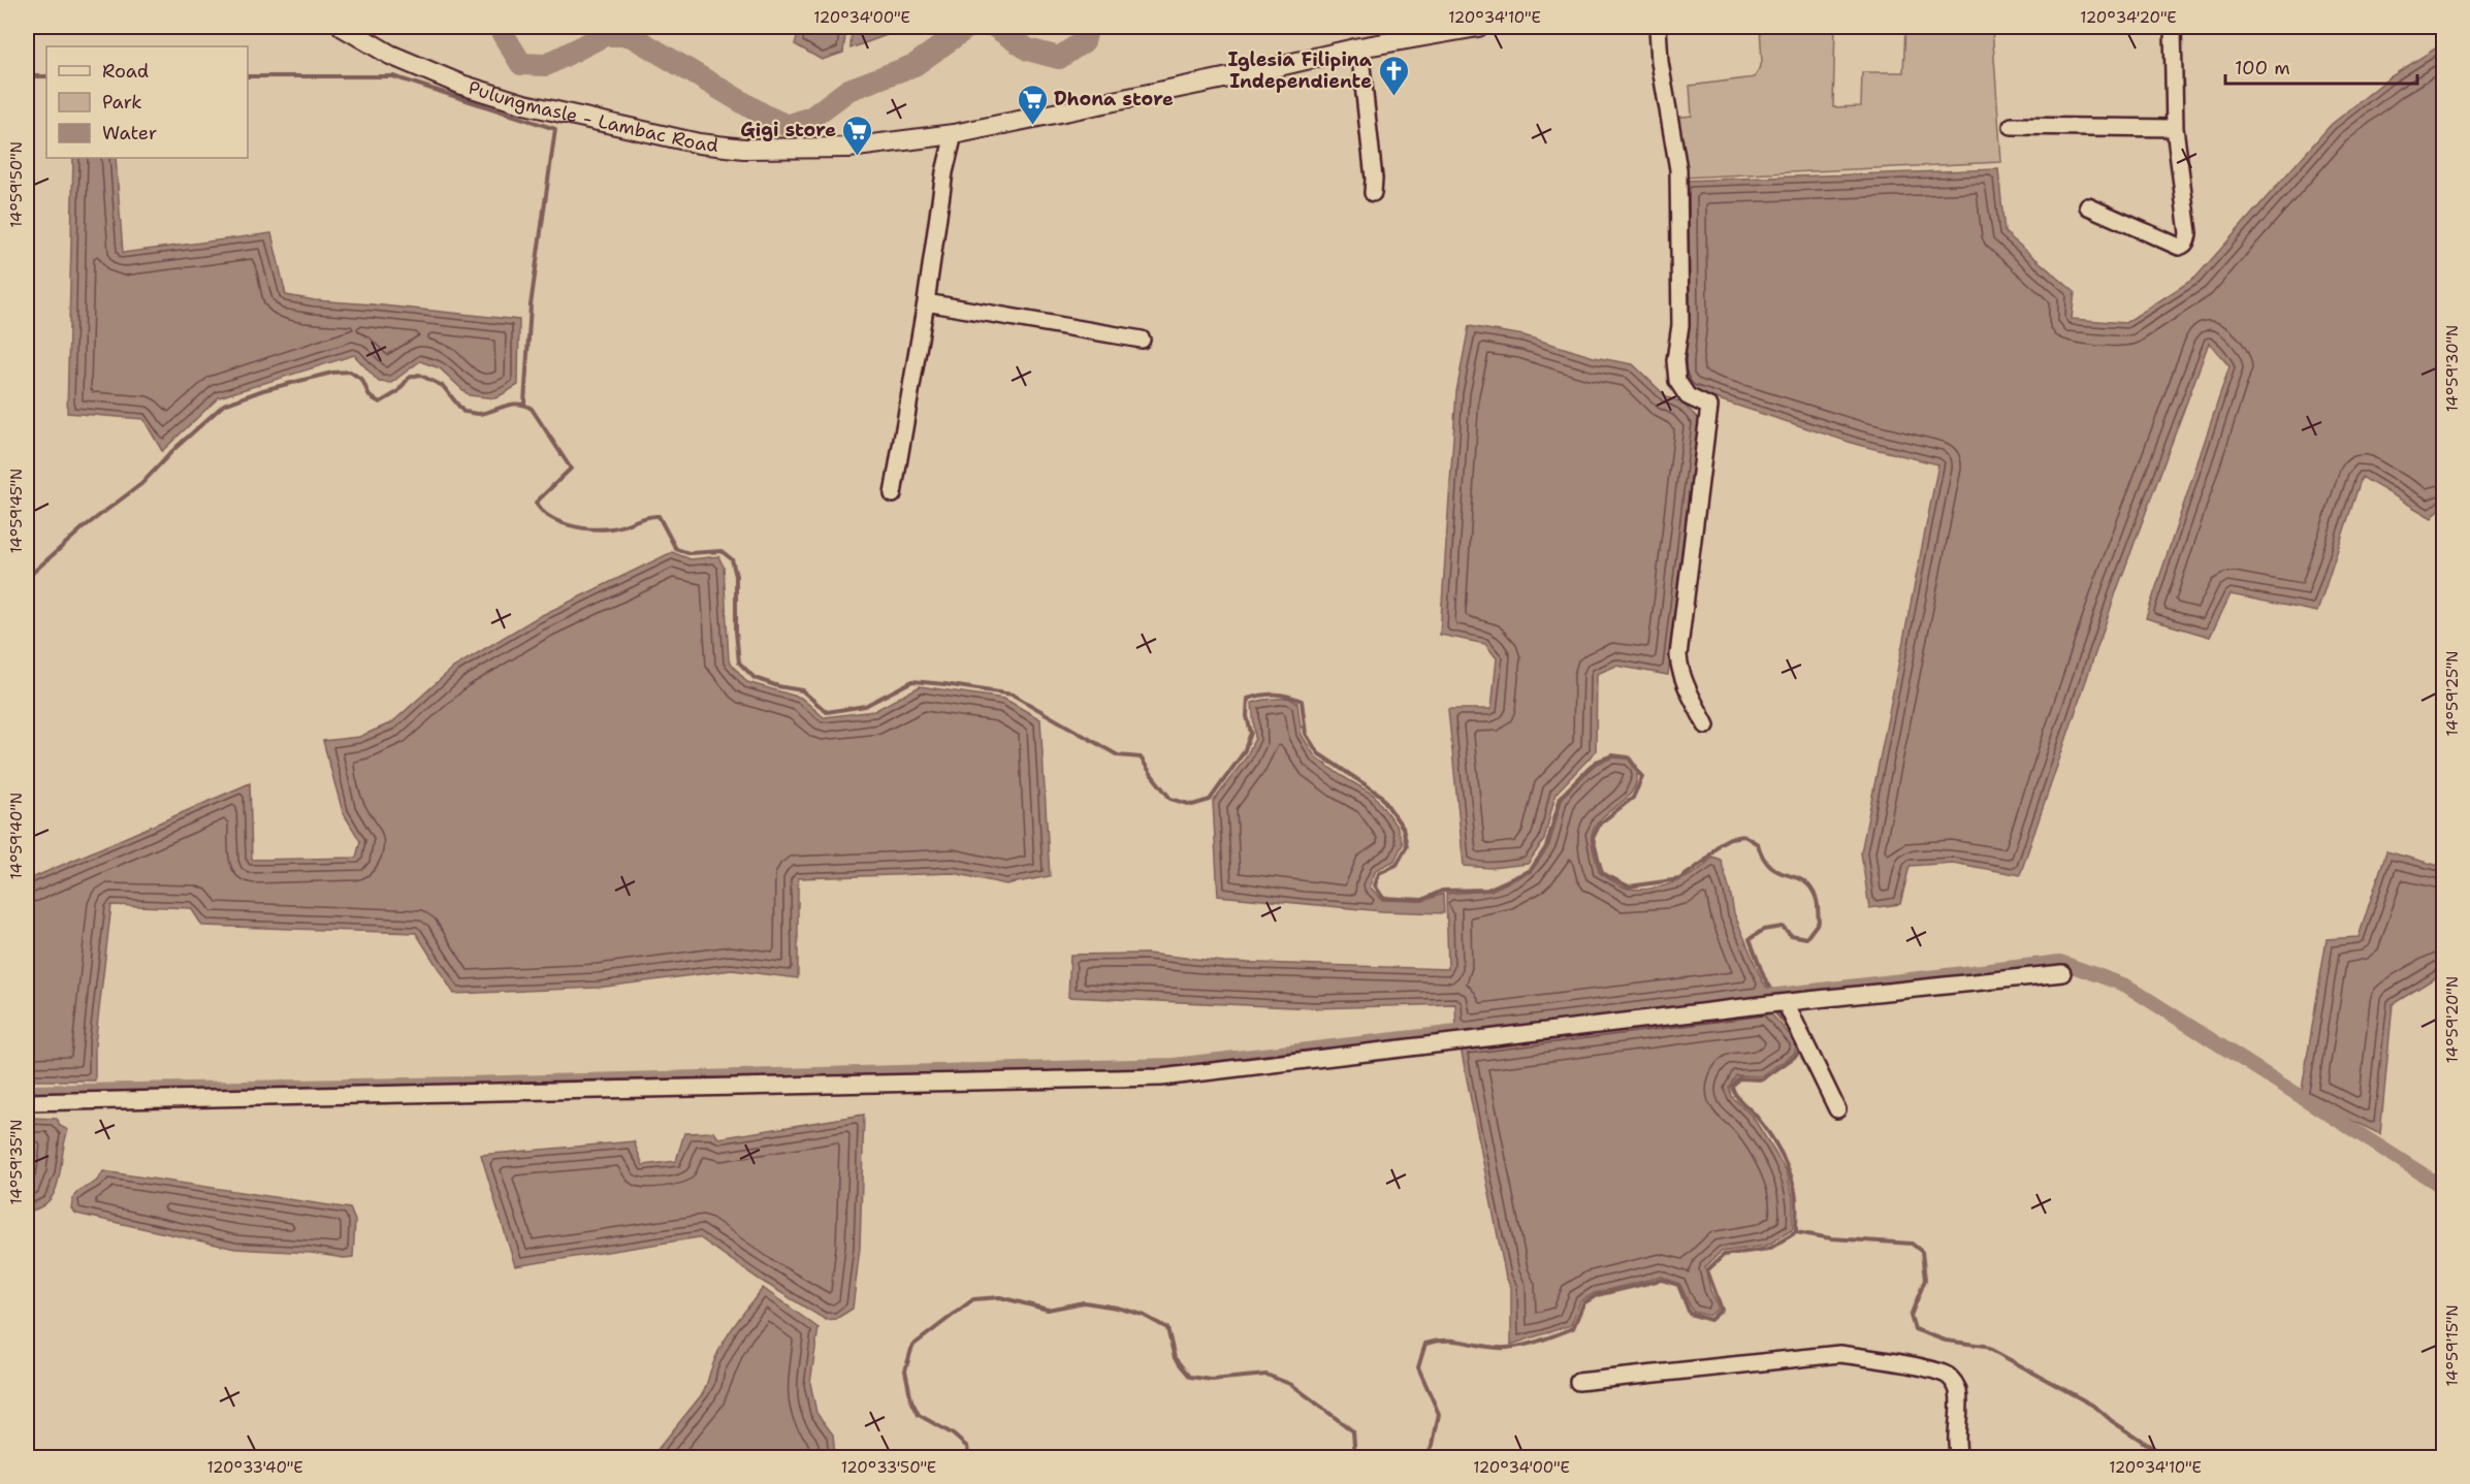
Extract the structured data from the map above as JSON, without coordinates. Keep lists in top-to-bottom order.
{
  "streets": {
    "street": ["Pulungmasle - Lambac Road"]
  },
  "places": {
    "church": ["Iglesia Filipina Independiente"],
    "supermarket": ["Dhona store", "Gigi store"]
  },
  "legend": ["Road", "Park", "Water"],
  "scale_bar": "100 m",
  "coordinates": [
    "120°34'00\"E",
    "120°34'10\"E",
    "120°34'20\"E",
    "14°59'50\"N",
    "14°59'30\"N",
    "14°59'45\"N",
    "14°59'25\"N",
    "14°59'40\"N",
    "14°59'20\"N",
    "14°59'35\"N",
    "14°59'15\"N",
    "120°33'40\"E",
    "120°33'50\"E"
  ]
}
